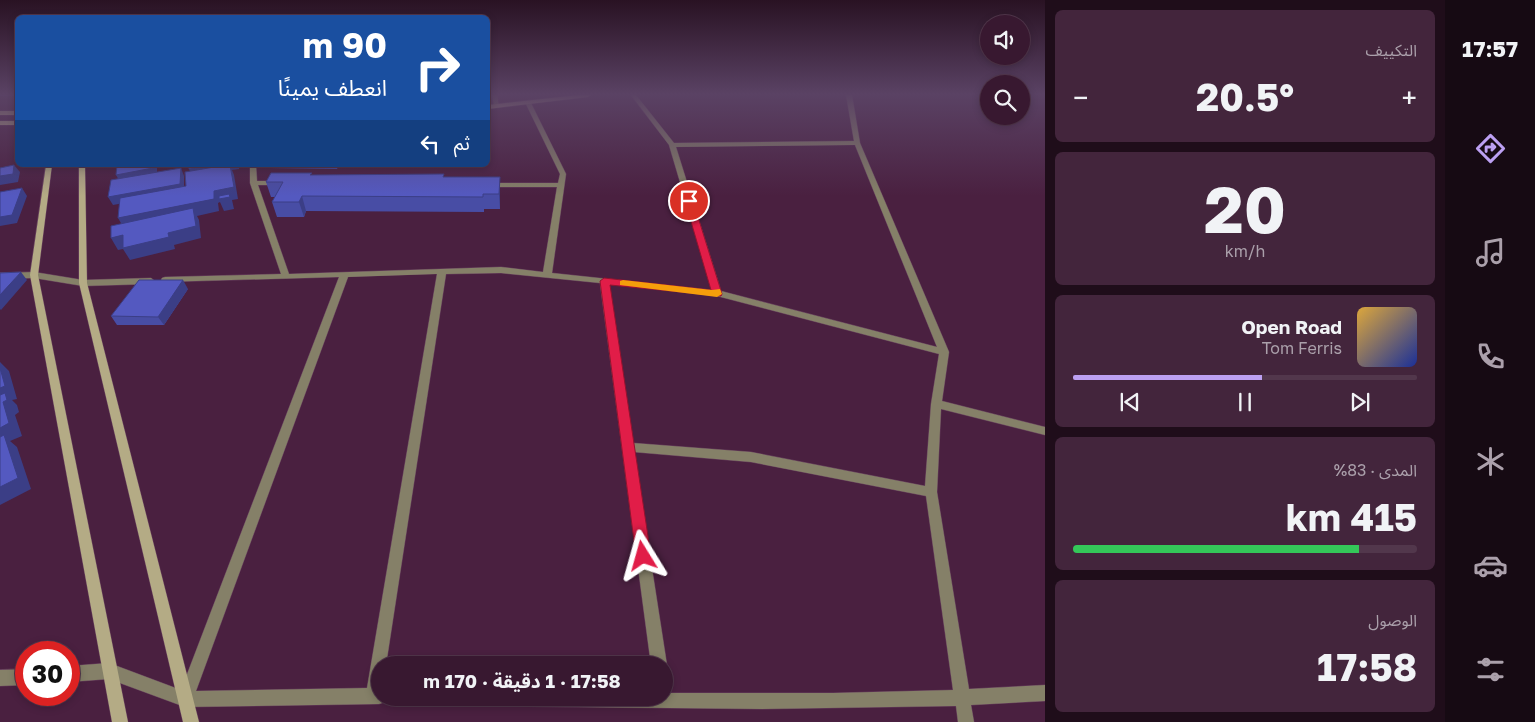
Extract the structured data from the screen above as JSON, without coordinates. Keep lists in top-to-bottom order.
{
  "page": {
    "tabs": "17:57",
    "tile": [
      "التكييف",
      ["20", "km/h"],
      ["المدى · 83%", "415 km"],
      ["الوصول", "17:58"]
    ],
    "turn": ["90 m", "انعطف يمينًا"],
    "heat": ["−", "20.5°", "+"],
    "then": "ثم",
    "song": ["Open Road", "Tom Ferris"],
    "limit": "30",
    "trip": "17:58 · 1 دقيقة · 170 m"
  }
}
